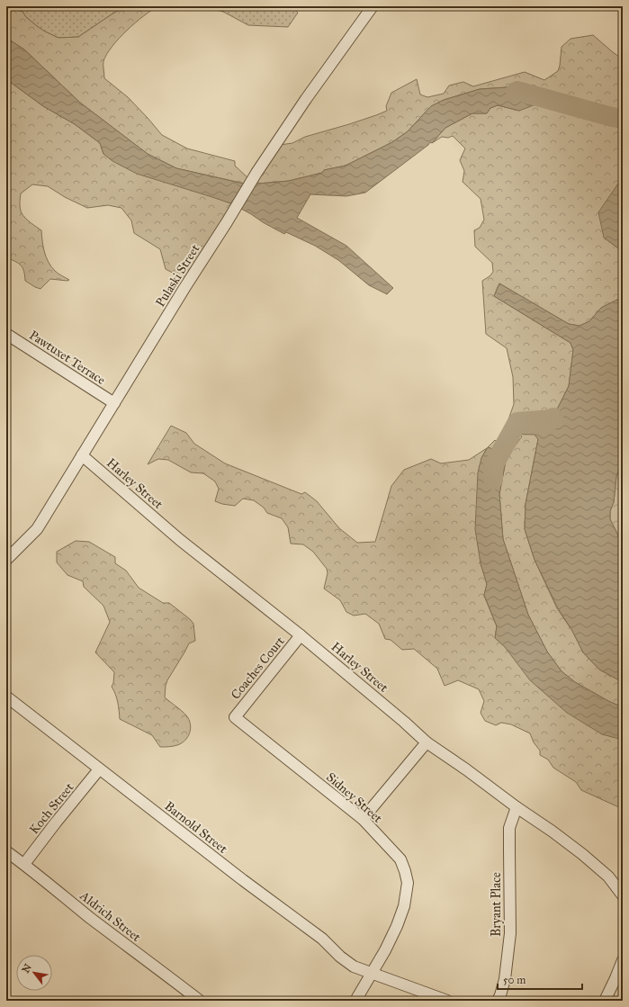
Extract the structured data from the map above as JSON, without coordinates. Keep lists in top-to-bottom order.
{
  "streets": {
    "street": [
      "Pulaski Street",
      "Pawtuxet Terrace",
      "Harley Street",
      "Coaches Court",
      "Sidney Street",
      "Koch Street",
      "Barnold Street",
      "Bryant Place",
      "Aldrich Street"
    ]
  },
  "crossings": [
    ["Pulaski Street", "Pawtuxet Terrace"],
    ["Pulaski Street", "Harley Street"],
    ["Harley Street", "Coaches Court"],
    ["Harley Street", "Bryant Place"],
    ["Coaches Court", "Sidney Street"],
    ["Sidney Street", "Barnold Street"],
    ["Koch Street", "Barnold Street"],
    ["Koch Street", "Aldrich Street"]
  ],
  "scale_bar": "50 m",
  "north": "top left"
}
